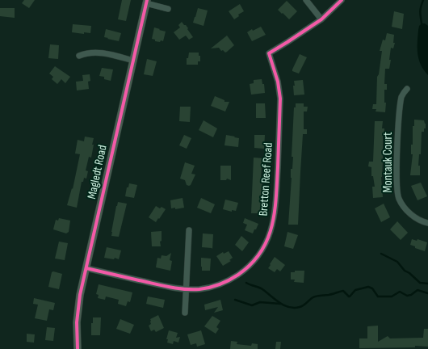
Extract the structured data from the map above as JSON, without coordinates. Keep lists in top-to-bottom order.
{
  "streets": {
    "street": ["Montauk Court", "Magledt Road", "Bretton Reef Road"]
  },
  "crossings": [
    ["Magledt Road", "Bretton Reef Road"]
  ]
}
